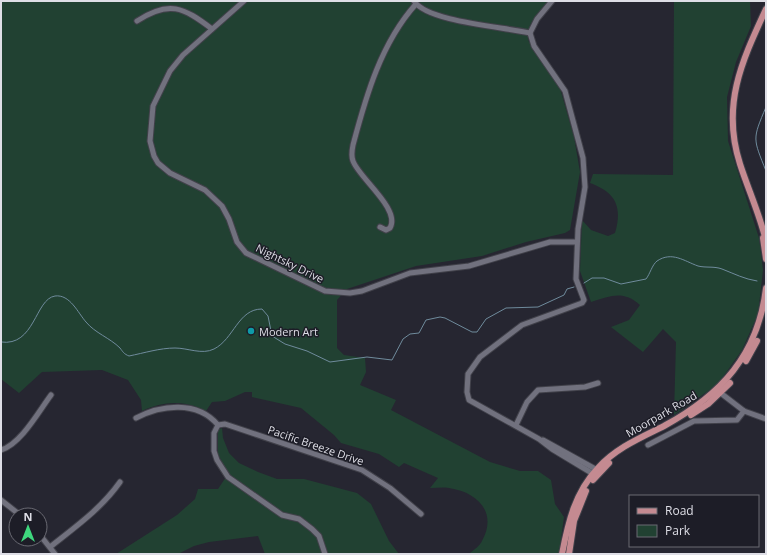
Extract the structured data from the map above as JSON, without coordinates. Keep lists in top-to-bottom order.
{
  "streets": {
    "main road": ["Moorpark Road"],
    "street": ["Nightsky Drive", "Pacific Breeze Drive"]
  },
  "places": ["Modern Art"],
  "legend": ["Road", "Park"],
  "north": "top"
}
